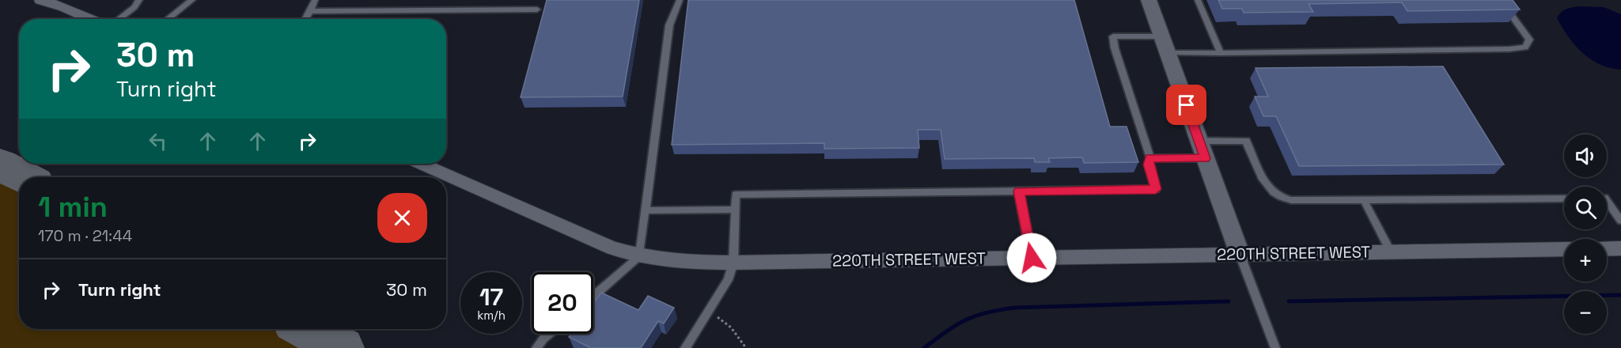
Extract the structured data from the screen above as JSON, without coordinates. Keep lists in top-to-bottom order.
{
  "streets": {
    "street": ["220TH STREET WEST"]
  },
  "page": {
    "turn": ["30 m", "Turn right"],
    "map_buttons": ["+", "−"],
    "heading": ["1 min", "170 m · 21:44"],
    "list": [
      {
        "name": "Turn right",
        "value": "30 m"
      }
    ],
    "speed": "17 km/h",
    "limit": "20"
  }
}
